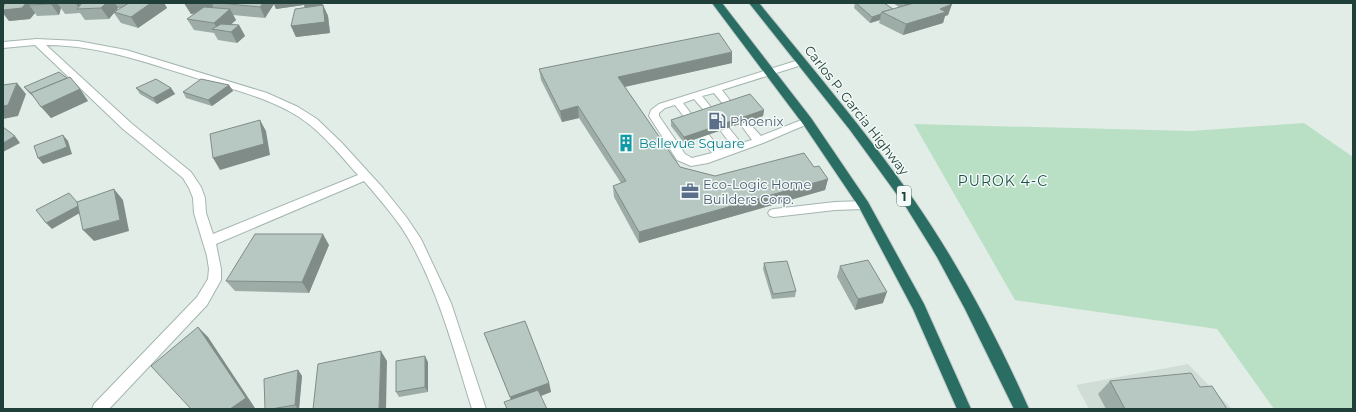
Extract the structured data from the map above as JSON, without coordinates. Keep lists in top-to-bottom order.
{
  "streets": {
    "highway": ["Carlos P. Garcia Highway", "1"]
  },
  "districts": ["PUROK 4-C"],
  "places": {
    "fuel station": ["Phoenix"],
    "building": ["Bellevue Square"],
    "office": ["Eco-Logic Home Builders Corp."]
  }
}
